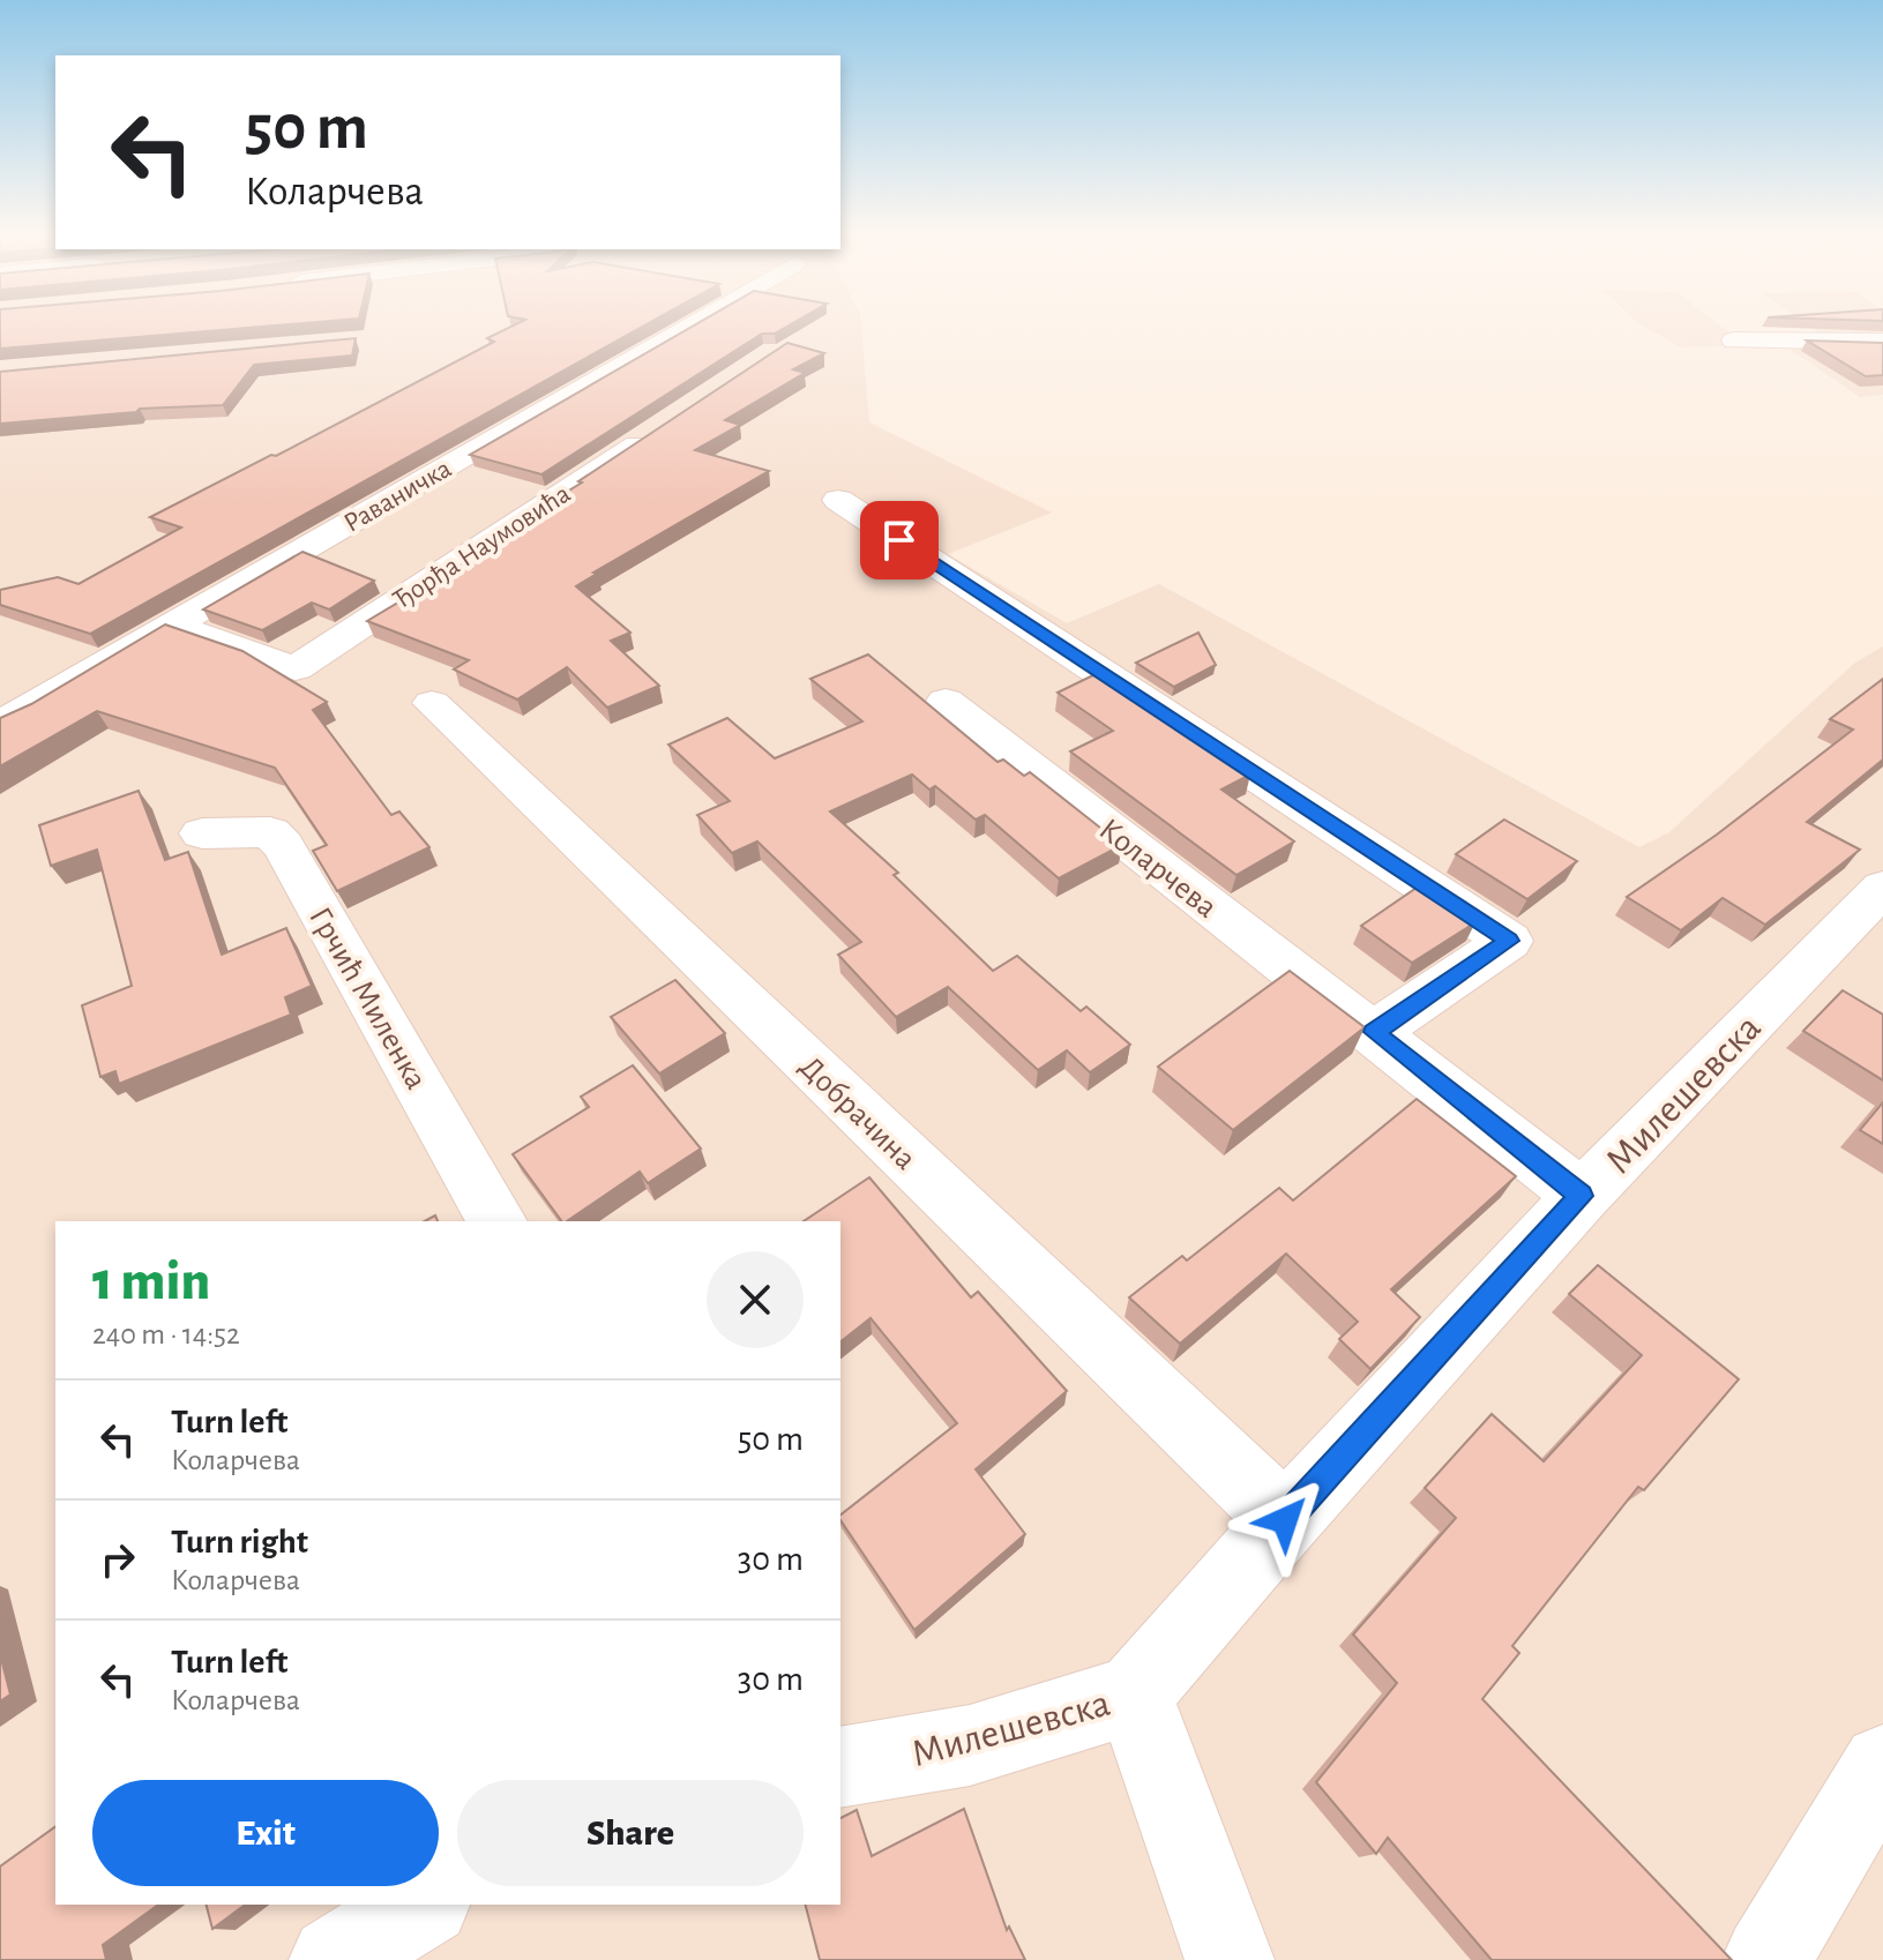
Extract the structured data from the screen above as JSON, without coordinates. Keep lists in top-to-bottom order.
{
  "streets": {
    "street": [
      "Раваничка",
      "Ђорђа Наумовића",
      "Коларчева",
      "Грчић Миленка",
      "Милешевска",
      "Добрачина"
    ]
  },
  "crossings": [
    ["Раваничка", "Ђорђа Наумовића"],
    ["Коларчева", "Милешевска"],
    ["Милешевска", "Добрачина"]
  ],
  "page": {
    "turn": ["50 m", "Коларчева"],
    "heading": ["1 min", "240 m · 14:52"],
    "list": [
      {
        "name": "Turn left",
        "note": "Коларчева",
        "value": "50 m"
      },
      {
        "name": "Turn right",
        "note": "Коларчева",
        "value": "30 m"
      },
      {
        "name": "Turn left",
        "note": "Коларчева",
        "value": "30 m"
      }
    ],
    "buttons": ["Exit", "Share"]
  }
}
